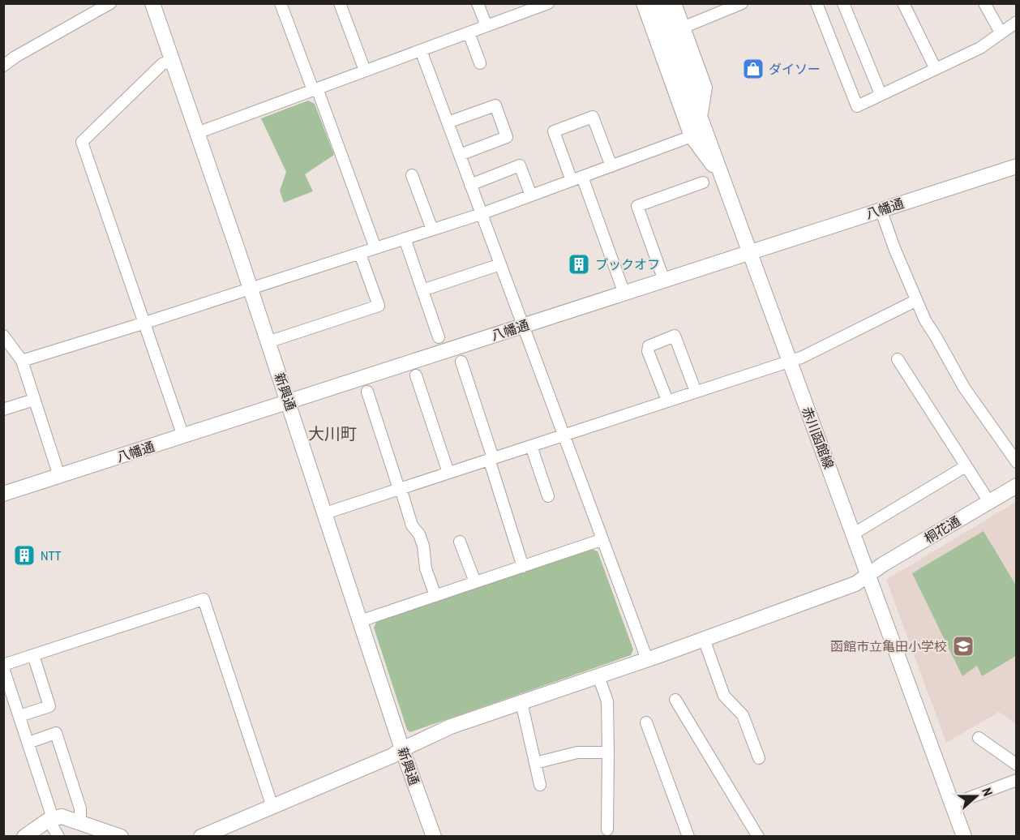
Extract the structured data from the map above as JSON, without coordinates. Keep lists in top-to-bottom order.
{
  "streets": {
    "street": [
      "八幡通",
      "新興通",
      "赤川函館線",
      "桐花通"
    ]
  },
  "crossings": [
    ["八幡通", "新興通"],
    ["八幡通", "赤川函館線"],
    ["新興通", "桐花通"],
    ["赤川函館線", "桐花通"]
  ],
  "districts": ["大川町"],
  "places": {
    "shop": ["ダイソー"],
    "building": ["ブックオフ", "NTT"],
    "school or university": ["函館市立亀田小学校"]
  },
  "north": "right"
}
